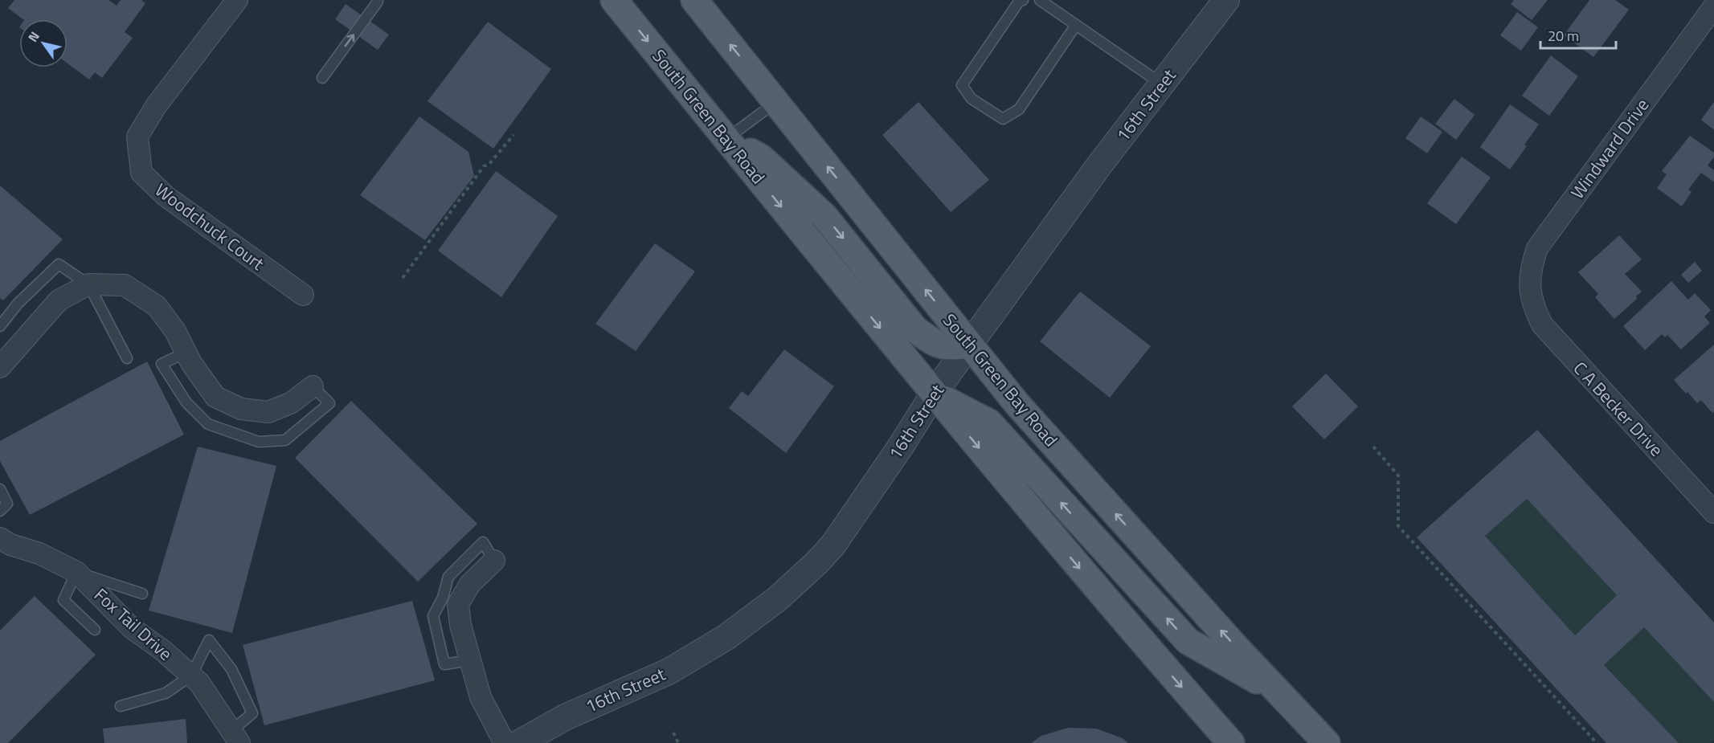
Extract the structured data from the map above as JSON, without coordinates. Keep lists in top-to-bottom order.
{
  "streets": {
    "main road": ["South Green Bay Road"],
    "street": [
      "16th Street",
      "Windward Drive",
      "Woodchuck Court",
      "C A Becker Drive",
      "Fox Tail Drive"
    ]
  },
  "crossings": [
    ["16th Street", "South Green Bay Road"],
    ["Windward Drive", "C A Becker Drive"]
  ],
  "scale_bar": "20 m",
  "north": "top left"
}
